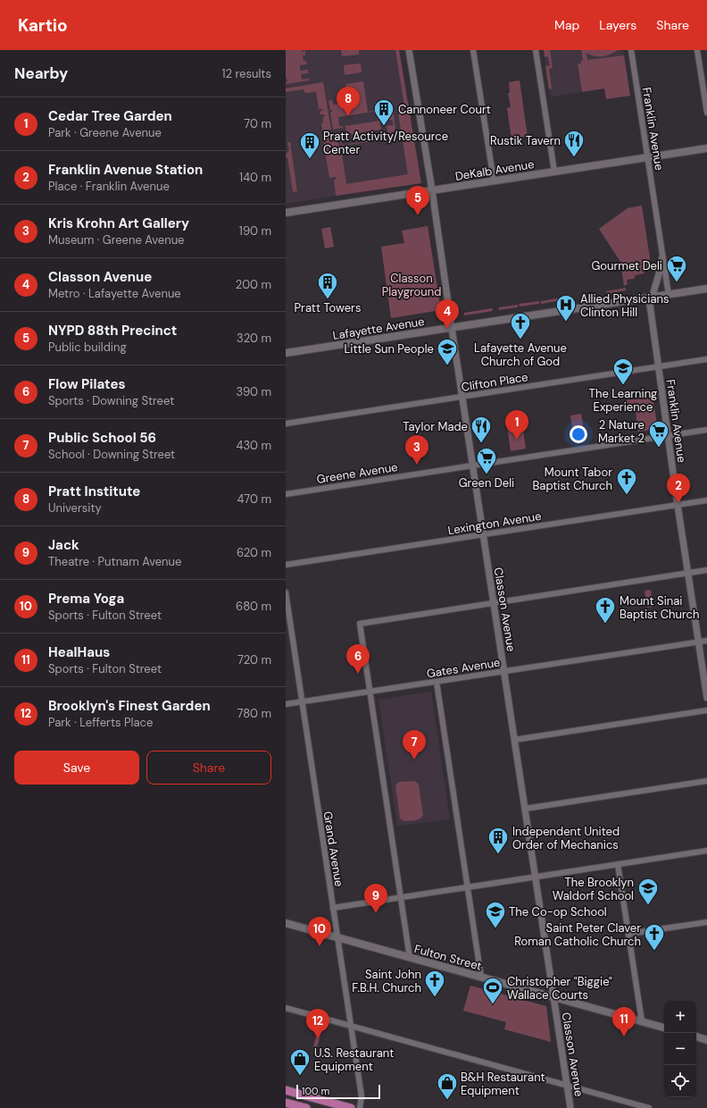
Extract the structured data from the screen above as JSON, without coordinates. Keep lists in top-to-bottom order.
{
  "streets": {
    "main road": ["DeKalb Avenue", "Lafayette Avenue", "Fulton Street"],
    "street": [
      "Franklin Avenue",
      "Clifton Place",
      "Greene Avenue",
      "Lexington Avenue",
      "Classon Avenue",
      "Gates Avenue",
      "Grand Avenue"
    ]
  },
  "crossings": [
    ["Franklin Avenue", "DeKalb Avenue"],
    ["Franklin Avenue", "Lafayette Avenue"],
    ["Franklin Avenue", "Clifton Place"],
    ["Franklin Avenue", "Greene Avenue"],
    ["Franklin Avenue", "Lexington Avenue"],
    ["Franklin Avenue", "Gates Avenue"],
    ["DeKalb Avenue", "Classon Avenue"],
    ["Lafayette Avenue", "Classon Avenue"],
    ["Clifton Place", "Classon Avenue"],
    ["Greene Avenue", "Classon Avenue"],
    ["Lexington Avenue", "Classon Avenue"],
    ["Classon Avenue", "Gates Avenue"],
    ["Classon Avenue", "Fulton Street"],
    ["Gates Avenue", "Grand Avenue"],
    ["Grand Avenue", "Fulton Street"]
  ],
  "parks": ["Classon Playground"],
  "places": {
    "building": [
      "Cannoneer Court",
      "Pratt Activity/Resource Center",
      "Pratt Towers",
      "Independent United Order of Mechanics"
    ],
    "restaurant": ["Rustik Tavern", "Taylor Made"],
    "supermarket": ["Gourmet Deli", "2 Nature Market 2", "Green Deli"],
    "hospital": ["Allied Physicians Clinton Hill"],
    "church": [
      "Lafayette Avenue Church of God",
      "Mount Tabor Baptist Church",
      "Mount Sinai Baptist Church",
      "Saint Peter Claver Roman Catholic Church",
      "Saint John F.B.H. Church"
    ],
    "school or university": [
      "Little Sun People",
      "The Learning Experience",
      "The Brooklyn Waldorf School",
      "The Co-op School"
    ],
    "sports": ["Christopher \"Biggie\" Wallace Courts"],
    "shop": ["U.S. Restaurant Equipment", "B&H Restaurant Equipment"]
  },
  "scale_bar": "100 m",
  "page": {
    "header": "Kartio",
    "nav": ["Map", "Layers", "Share"],
    "heading": ["Nearby", "12 results"],
    "pins": [
      "8",
      "5",
      "4",
      "1",
      "3",
      "2",
      "6",
      "7",
      "9",
      "10",
      "11",
      "12"
    ],
    "list": [
      {
        "mark": "1",
        "name": "Cedar Tree Garden",
        "note": "Park · Greene Avenue",
        "value": "70 m"
      },
      {
        "mark": "2",
        "name": "Franklin Avenue Station",
        "note": "Place · Franklin Avenue",
        "value": "140 m"
      },
      {
        "mark": "3",
        "name": "Kris Krohn Art Gallery",
        "note": "Museum · Greene Avenue",
        "value": "190 m"
      },
      {
        "mark": "4",
        "name": "Classon Avenue",
        "note": "Metro · Lafayette Avenue",
        "value": "200 m"
      },
      {
        "mark": "5",
        "name": "NYPD 88th Precinct",
        "note": "Public building",
        "value": "320 m"
      },
      {
        "mark": "6",
        "name": "Flow Pilates",
        "note": "Sports · Downing Street",
        "value": "390 m"
      },
      {
        "mark": "7",
        "name": "Public School 56",
        "note": "School · Downing Street",
        "value": "430 m"
      },
      {
        "mark": "8",
        "name": "Pratt Institute",
        "note": "University",
        "value": "470 m"
      },
      {
        "mark": "9",
        "name": "Jack",
        "note": "Theatre · Putnam Avenue",
        "value": "620 m"
      },
      {
        "mark": "10",
        "name": "Prema Yoga",
        "note": "Sports · Fulton Street",
        "value": "680 m"
      },
      {
        "mark": "11",
        "name": "HealHaus",
        "note": "Sports · Fulton Street",
        "value": "720 m"
      },
      {
        "mark": "12",
        "name": "Brooklyn's Finest Garden",
        "note": "Park · Lefferts Place",
        "value": "780 m"
      }
    ],
    "buttons": ["Save", "Share"],
    "map_buttons": ["+", "−"],
    "scale": "100 m"
  }
}
